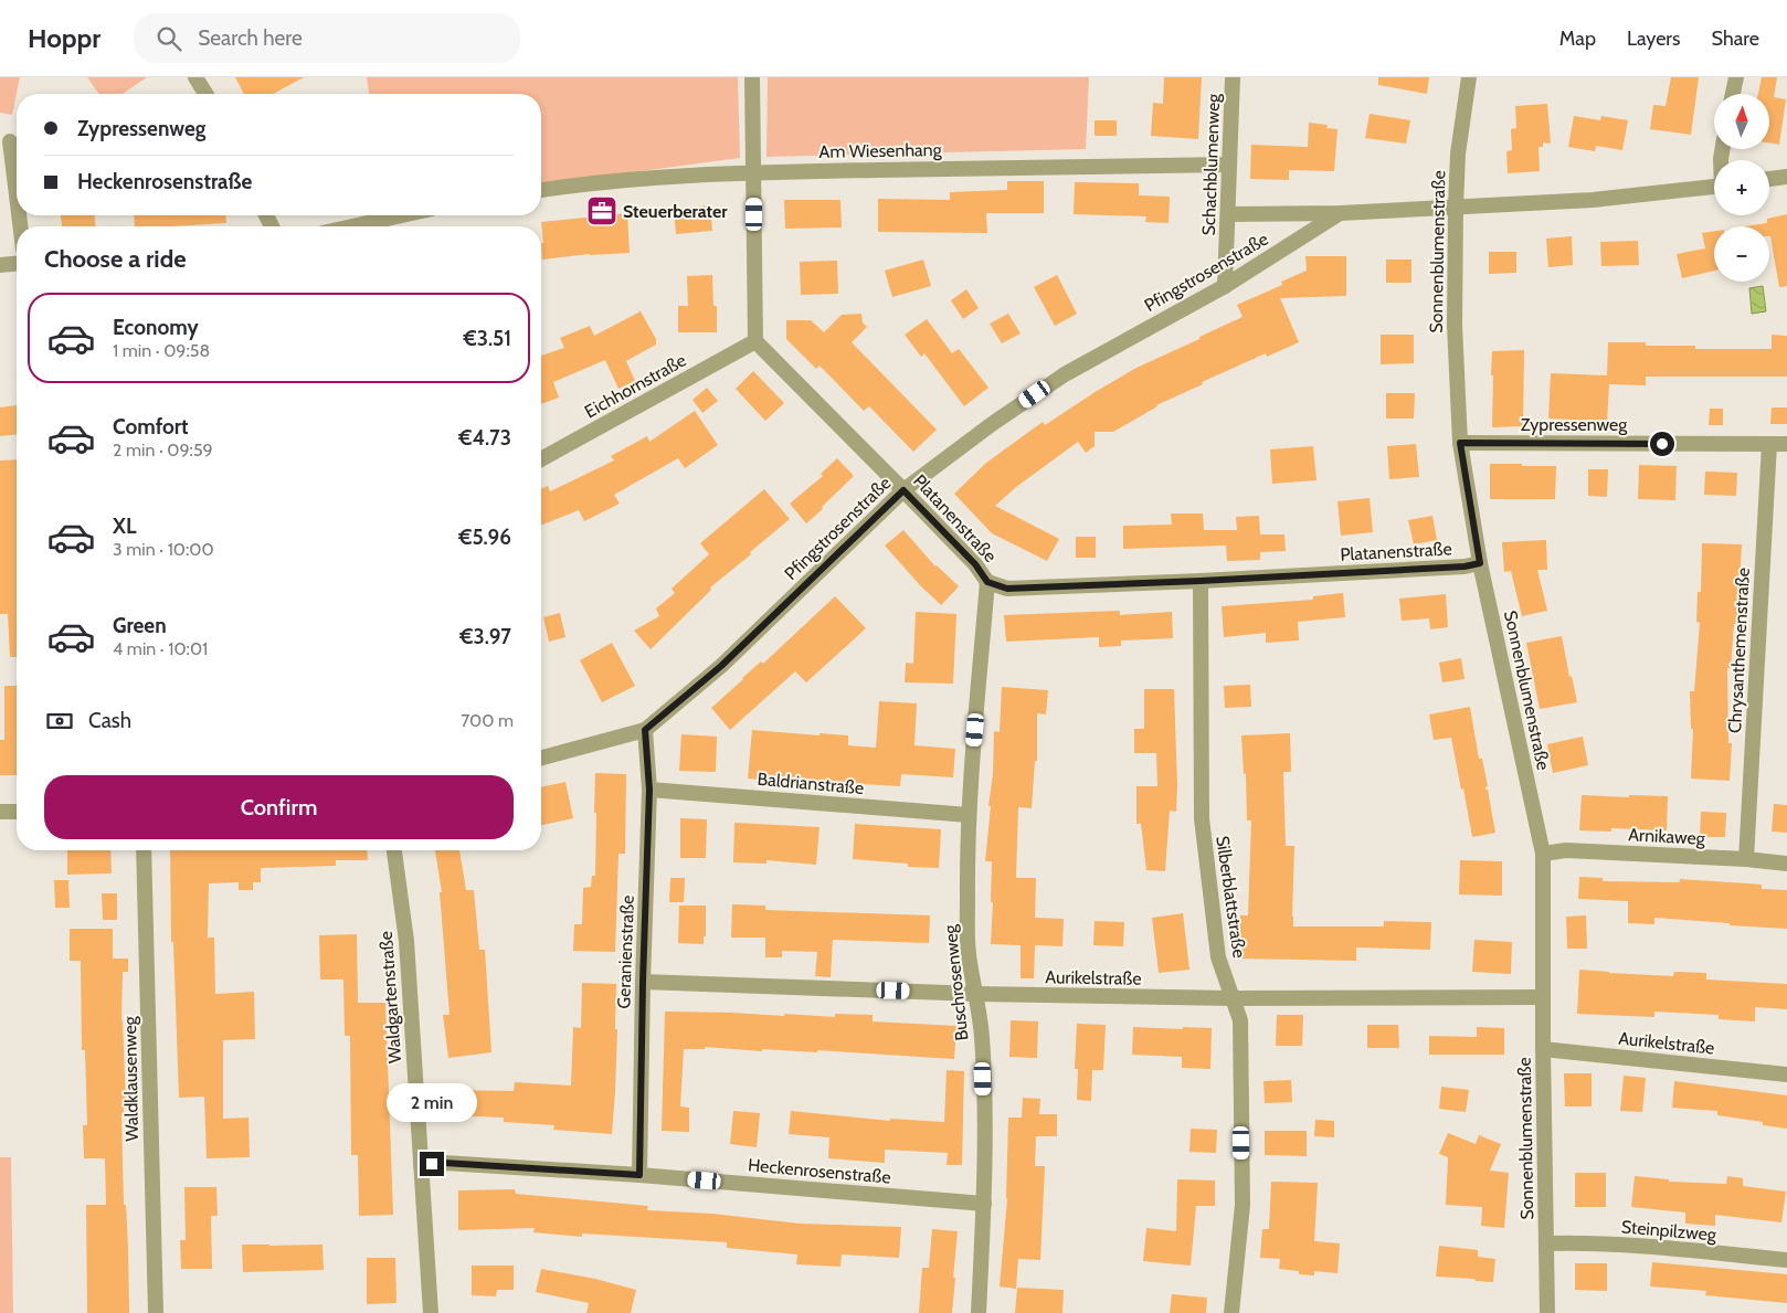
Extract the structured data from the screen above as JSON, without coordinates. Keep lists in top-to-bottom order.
{
  "streets": {
    "street": [
      "Am Wiesenhang",
      "Schachblumenweg",
      "Sonnenblumenstraße",
      "Pfingstrosenstraße",
      "Eichhornstraße",
      "Zypressenweg",
      "Platanenstraße",
      "Chrysanthemenstraße",
      "Baldrianstraße",
      "Arnikaweg",
      "Silberblattstraße",
      "Geranienstraße",
      "Aurikelstraße",
      "Buschrosenweg",
      "Waldgartenstraße",
      "Waldklausenweg",
      "Heckenrosenstraße",
      "Steinpilzweg"
    ]
  },
  "crossings": [
    ["Am Wiesenhang", "Schachblumenweg"],
    ["Schachblumenweg", "Pfingstrosenstraße"],
    ["Sonnenblumenstraße", "Pfingstrosenstraße"],
    ["Sonnenblumenstraße", "Zypressenweg"],
    ["Sonnenblumenstraße", "Platanenstraße"],
    ["Sonnenblumenstraße", "Arnikaweg"],
    ["Sonnenblumenstraße", "Aurikelstraße"],
    ["Sonnenblumenstraße", "Steinpilzweg"],
    ["Pfingstrosenstraße", "Platanenstraße"],
    ["Pfingstrosenstraße", "Geranienstraße"],
    ["Eichhornstraße", "Platanenstraße"],
    ["Zypressenweg", "Chrysanthemenstraße"],
    ["Platanenstraße", "Silberblattstraße"],
    ["Platanenstraße", "Buschrosenweg"],
    ["Chrysanthemenstraße", "Arnikaweg"],
    ["Baldrianstraße", "Geranienstraße"],
    ["Baldrianstraße", "Buschrosenweg"],
    ["Silberblattstraße", "Aurikelstraße"],
    ["Geranienstraße", "Aurikelstraße"],
    ["Geranienstraße", "Heckenrosenstraße"],
    ["Aurikelstraße", "Buschrosenweg"],
    ["Buschrosenweg", "Heckenrosenstraße"],
    ["Waldgartenstraße", "Heckenrosenstraße"]
  ],
  "places": {
    "office": ["Steuerberater"]
  },
  "north": "top",
  "page": {
    "header": "Hoppr",
    "search": "Search here",
    "nav": ["Map", "Layers", "Share"],
    "map_buttons": ["+", "−"],
    "banner": ["Zypressenweg", "Heckenrosenstraße"],
    "heading": "Choose a ride",
    "list": [
      {
        "name": "Economy",
        "note": "1 min · 09:58",
        "value": "€3.51"
      },
      {
        "name": "Comfort",
        "note": "2 min · 09:59",
        "value": "€4.73"
      },
      {
        "name": "XL",
        "note": "3 min · 10:00",
        "value": "€5.96"
      },
      {
        "name": "Green",
        "note": "4 min · 10:01",
        "value": "€3.97"
      }
    ],
    "pay": ["Cash", "700 m"],
    "buttons": "Confirm",
    "bubble": "2 min"
  }
}
